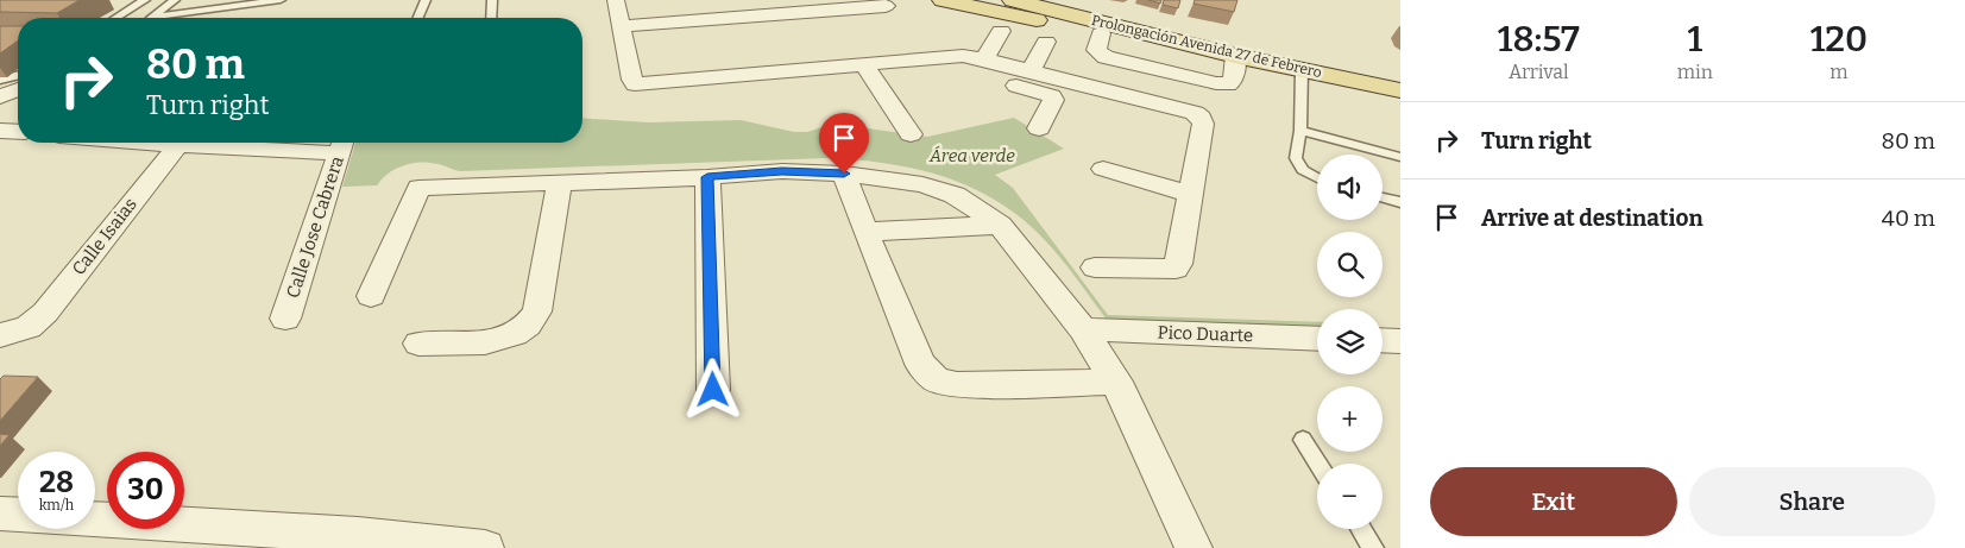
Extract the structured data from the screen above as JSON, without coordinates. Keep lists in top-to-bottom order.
{
  "streets": {
    "main road": ["Prolongación Avenida 27 de Febrero"],
    "street": ["Calle Jose Cabrera", "Calle Isaias", "Pico Duarte"]
  },
  "parks": ["Área verde"],
  "page": {
    "eta": [
      "18:57",
      "Arrival",
      "1",
      "min",
      "120",
      "m"
    ],
    "turn": ["80 m", "Turn right"],
    "list": [
      {
        "name": "Turn right",
        "value": "80 m"
      },
      {
        "name": "Arrive at destination",
        "value": "40 m"
      }
    ],
    "map_buttons": ["+", "−"],
    "speed": "28 km/h",
    "limit": "30",
    "buttons": ["Exit", "Share"]
  }
}
